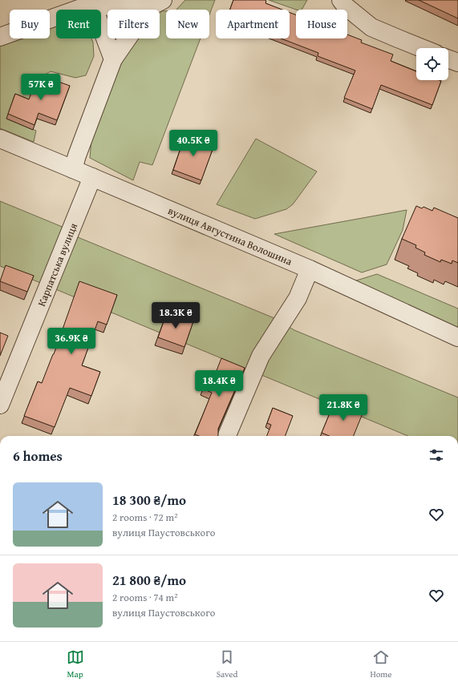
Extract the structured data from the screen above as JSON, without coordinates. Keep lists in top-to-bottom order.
{
  "streets": {
    "street": ["вулиця Августина Волошина", "Карпатська вулиця"]
  },
  "crossings": [
    ["вулиця Августина Волошина", "Карпатська вулиця"]
  ],
  "page": {
    "chip": [
      "Buy",
      "Rent",
      "Filters",
      "New",
      "Apartment",
      "House"
    ],
    "price": [
      "57K ₴",
      "40.5K ₴",
      "18.3K ₴",
      "36.9K ₴",
      "18.4K ₴",
      "21.8K ₴"
    ],
    "heading": "6 homes",
    "list": [
      {
        "name": "18 300 ₴/mo",
        "note": "2 rooms · 72 m² · вулиця Паустовського"
      },
      {
        "name": "21 800 ₴/mo",
        "note": "2 rooms · 74 m² · вулиця Паустовського"
      }
    ],
    "tabs": ["Map", "Saved", "Home"]
  }
}
